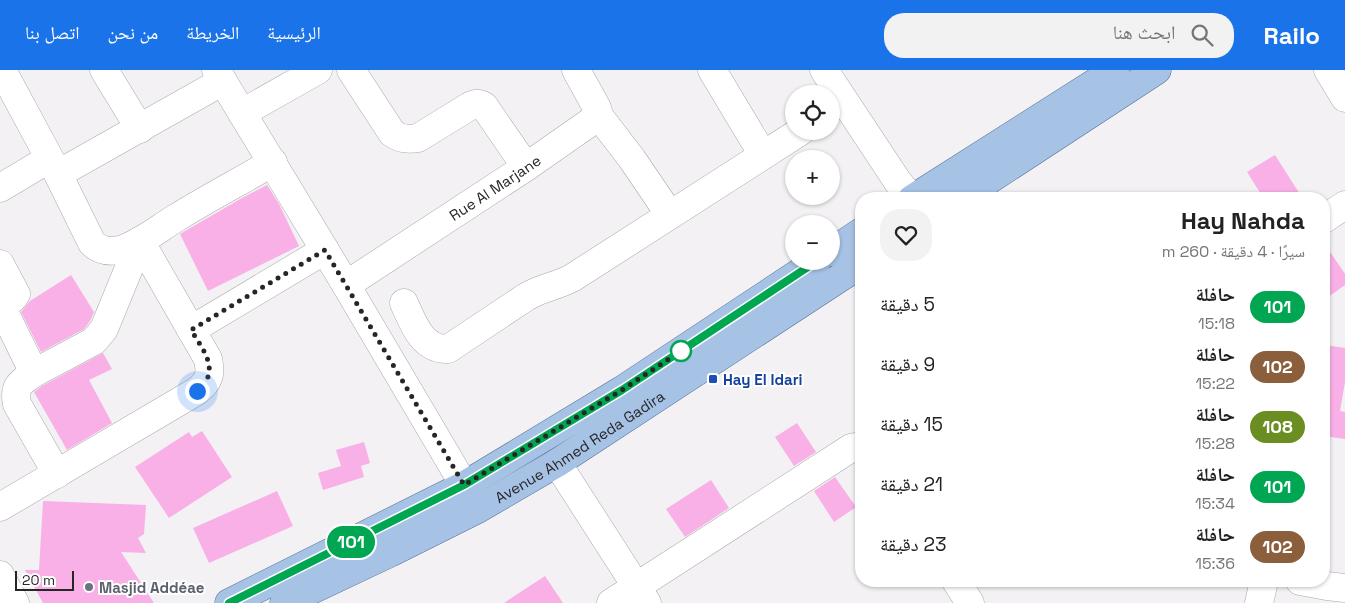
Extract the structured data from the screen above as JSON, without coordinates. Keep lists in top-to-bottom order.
{
  "streets": {
    "main road": ["Avenue Ahmed Reda Gadira"],
    "street": ["Rue Al Marjane"]
  },
  "places": {
    "transit": ["Hay El Idari"],
    "other": ["Masjid Addéae"]
  },
  "lines": ["bus line 101"],
  "scale_bar": "20 m",
  "page": {
    "header": "Railo",
    "search": "ابحث هنا",
    "nav": [
      "الرئيسية",
      "الخريطة",
      "من نحن",
      "اتصل بنا"
    ],
    "on_map": "101",
    "map_buttons": ["+", "−"],
    "heading": ["Hay Nahda", "سيرًا · 4 دقيقة · 260 m"],
    "list": [
      {
        "mark": "101",
        "name": "حافلة",
        "note": "15:18",
        "value": "5 دقيقة"
      },
      {
        "mark": "102",
        "name": "حافلة",
        "note": "15:22",
        "value": "9 دقيقة"
      },
      {
        "mark": "108",
        "name": "حافلة",
        "note": "15:28",
        "value": "15 دقيقة"
      },
      {
        "mark": "101",
        "name": "حافلة",
        "note": "15:34",
        "value": "21 دقيقة"
      },
      {
        "mark": "102",
        "name": "حافلة",
        "note": "15:36",
        "value": "23 دقيقة"
      }
    ],
    "scale": "20 m"
  }
}
